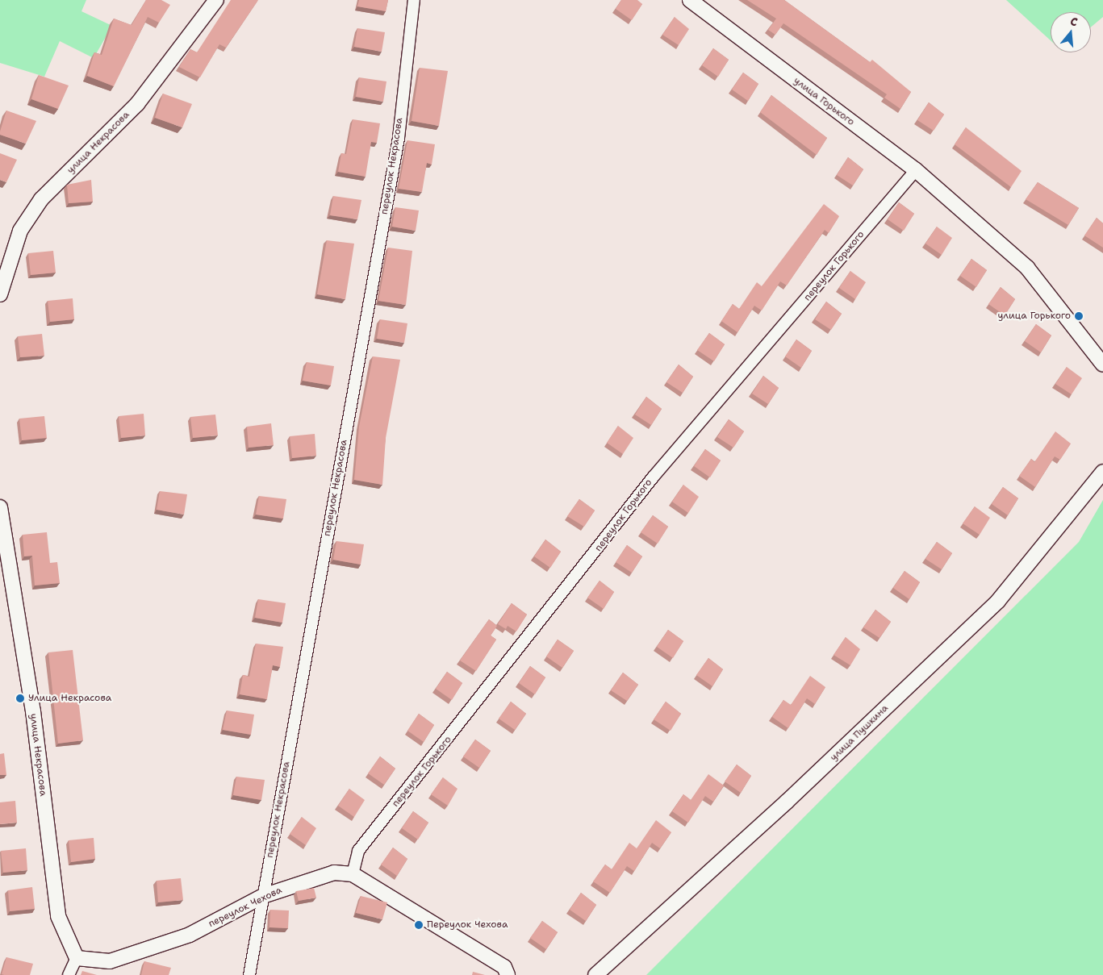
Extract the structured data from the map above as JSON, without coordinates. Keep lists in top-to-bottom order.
{
  "streets": {
    "street": [
      "улица Горького",
      "улица Некрасова",
      "переулок Некрасова",
      "переулок Горького",
      "улица Пушкина",
      "переулок Чехова"
    ]
  },
  "crossings": [
    ["улица Горького", "переулок Горького"],
    ["улица Некрасова", "переулок Чехова"],
    ["переулок Некрасова", "переулок Чехова"],
    ["переулок Горького", "переулок Чехова"]
  ],
  "places": ["улица Горького", "Улица Некрасова", "Переулок Чехова"],
  "north": "top"
}
